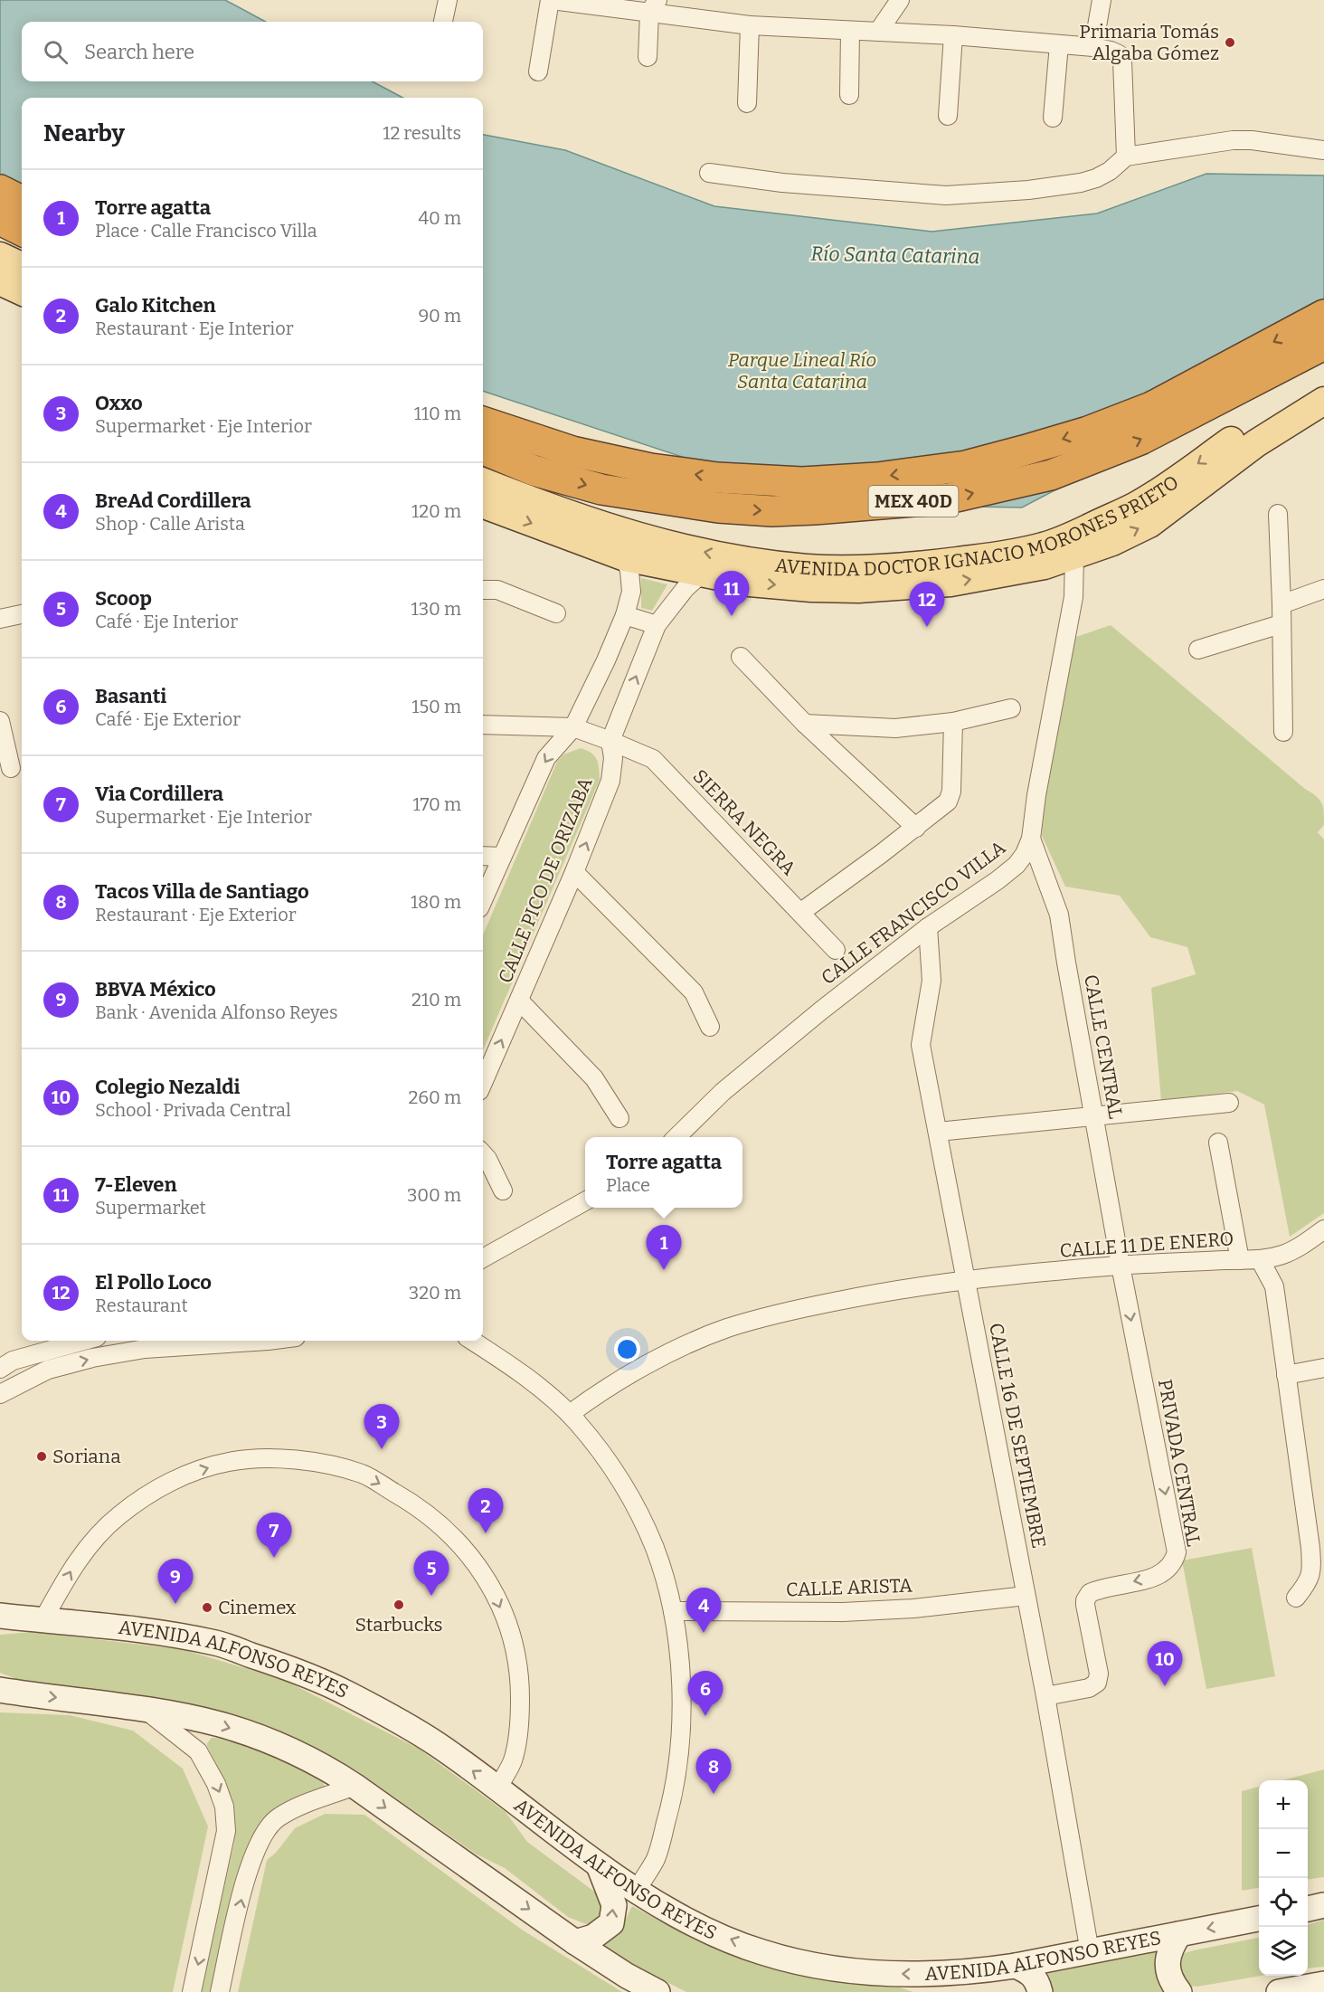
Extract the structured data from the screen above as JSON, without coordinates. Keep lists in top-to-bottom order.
{
  "streets": {
    "highway": ["MEX 40D"],
    "main road": ["AVENIDA DOCTOR IGNACIO MORONES PRIETO", "AVENIDA ALFONSO REYES"],
    "street": [
      "SIERRA NEGRA",
      "CALLE PICO DE ORIZABA",
      "CALLE FRANCISCO VILLA",
      "CALLE CENTRAL",
      "CALLE 11 DE ENERO",
      "CALLE 16 DE SEPTIEMBRE",
      "PRIVADA CENTRAL",
      "CALLE ARISTA"
    ]
  },
  "crossings": [
    ["AVENIDA DOCTOR IGNACIO MORONES PRIETO", "CALLE PICO DE ORIZABA"],
    ["AVENIDA DOCTOR IGNACIO MORONES PRIETO", "CALLE FRANCISCO VILLA"],
    ["SIERRA NEGRA", "CALLE PICO DE ORIZABA"],
    ["CALLE FRANCISCO VILLA", "CALLE CENTRAL"],
    ["CALLE FRANCISCO VILLA", "CALLE 16 DE SEPTIEMBRE"],
    ["CALLE CENTRAL", "CALLE 11 DE ENERO"],
    ["CALLE CENTRAL", "PRIVADA CENTRAL"],
    ["CALLE 11 DE ENERO", "CALLE 16 DE SEPTIEMBRE"],
    ["CALLE 11 DE ENERO", "PRIVADA CENTRAL"],
    ["CALLE 16 DE SEPTIEMBRE", "PRIVADA CENTRAL"],
    ["CALLE 16 DE SEPTIEMBRE", "CALLE ARISTA"],
    ["CALLE 16 DE SEPTIEMBRE", "AVENIDA ALFONSO REYES"]
  ],
  "water": ["Río Santa Catarina"],
  "parks": ["Parque Lineal Río Santa Catarina"],
  "places": [
    "Primaria Tomás Algaba Gómez",
    "Soriana",
    "Starbucks",
    "Cinemex"
  ],
  "page": {
    "search": "Search here",
    "heading": ["Nearby", "12 results"],
    "list": [
      {
        "mark": "1",
        "name": "Torre agatta",
        "note": "Place · Calle Francisco Villa",
        "value": "40 m"
      },
      {
        "mark": "2",
        "name": "Galo Kitchen",
        "note": "Restaurant · Eje Interior",
        "value": "90 m"
      },
      {
        "mark": "3",
        "name": "Oxxo",
        "note": "Supermarket · Eje Interior",
        "value": "110 m"
      },
      {
        "mark": "4",
        "name": "BreAd Cordillera",
        "note": "Shop · Calle Arista",
        "value": "120 m"
      },
      {
        "mark": "5",
        "name": "Scoop",
        "note": "Café · Eje Interior",
        "value": "130 m"
      },
      {
        "mark": "6",
        "name": "Basanti",
        "note": "Café · Eje Exterior",
        "value": "150 m"
      },
      {
        "mark": "7",
        "name": "Via Cordillera",
        "note": "Supermarket · Eje Interior",
        "value": "170 m"
      },
      {
        "mark": "8",
        "name": "Tacos Villa de Santiago",
        "note": "Restaurant · Eje Exterior",
        "value": "180 m"
      },
      {
        "mark": "9",
        "name": "BBVA México",
        "note": "Bank · Avenida Alfonso Reyes",
        "value": "210 m"
      },
      {
        "mark": "10",
        "name": "Colegio Nezaldi",
        "note": "School · Privada Central",
        "value": "260 m"
      },
      {
        "mark": "11",
        "name": "7-Eleven",
        "note": "Supermarket",
        "value": "300 m"
      },
      {
        "mark": "12",
        "name": "El Pollo Loco",
        "note": "Restaurant",
        "value": "320 m"
      }
    ],
    "pins": [
      "11",
      "12",
      "1",
      "3",
      "2",
      "7",
      "5",
      "9",
      "4",
      "10",
      "6",
      "8"
    ],
    "popup": ["Torre agatta", "Place"],
    "map_buttons": ["+", "−"]
  }
}
